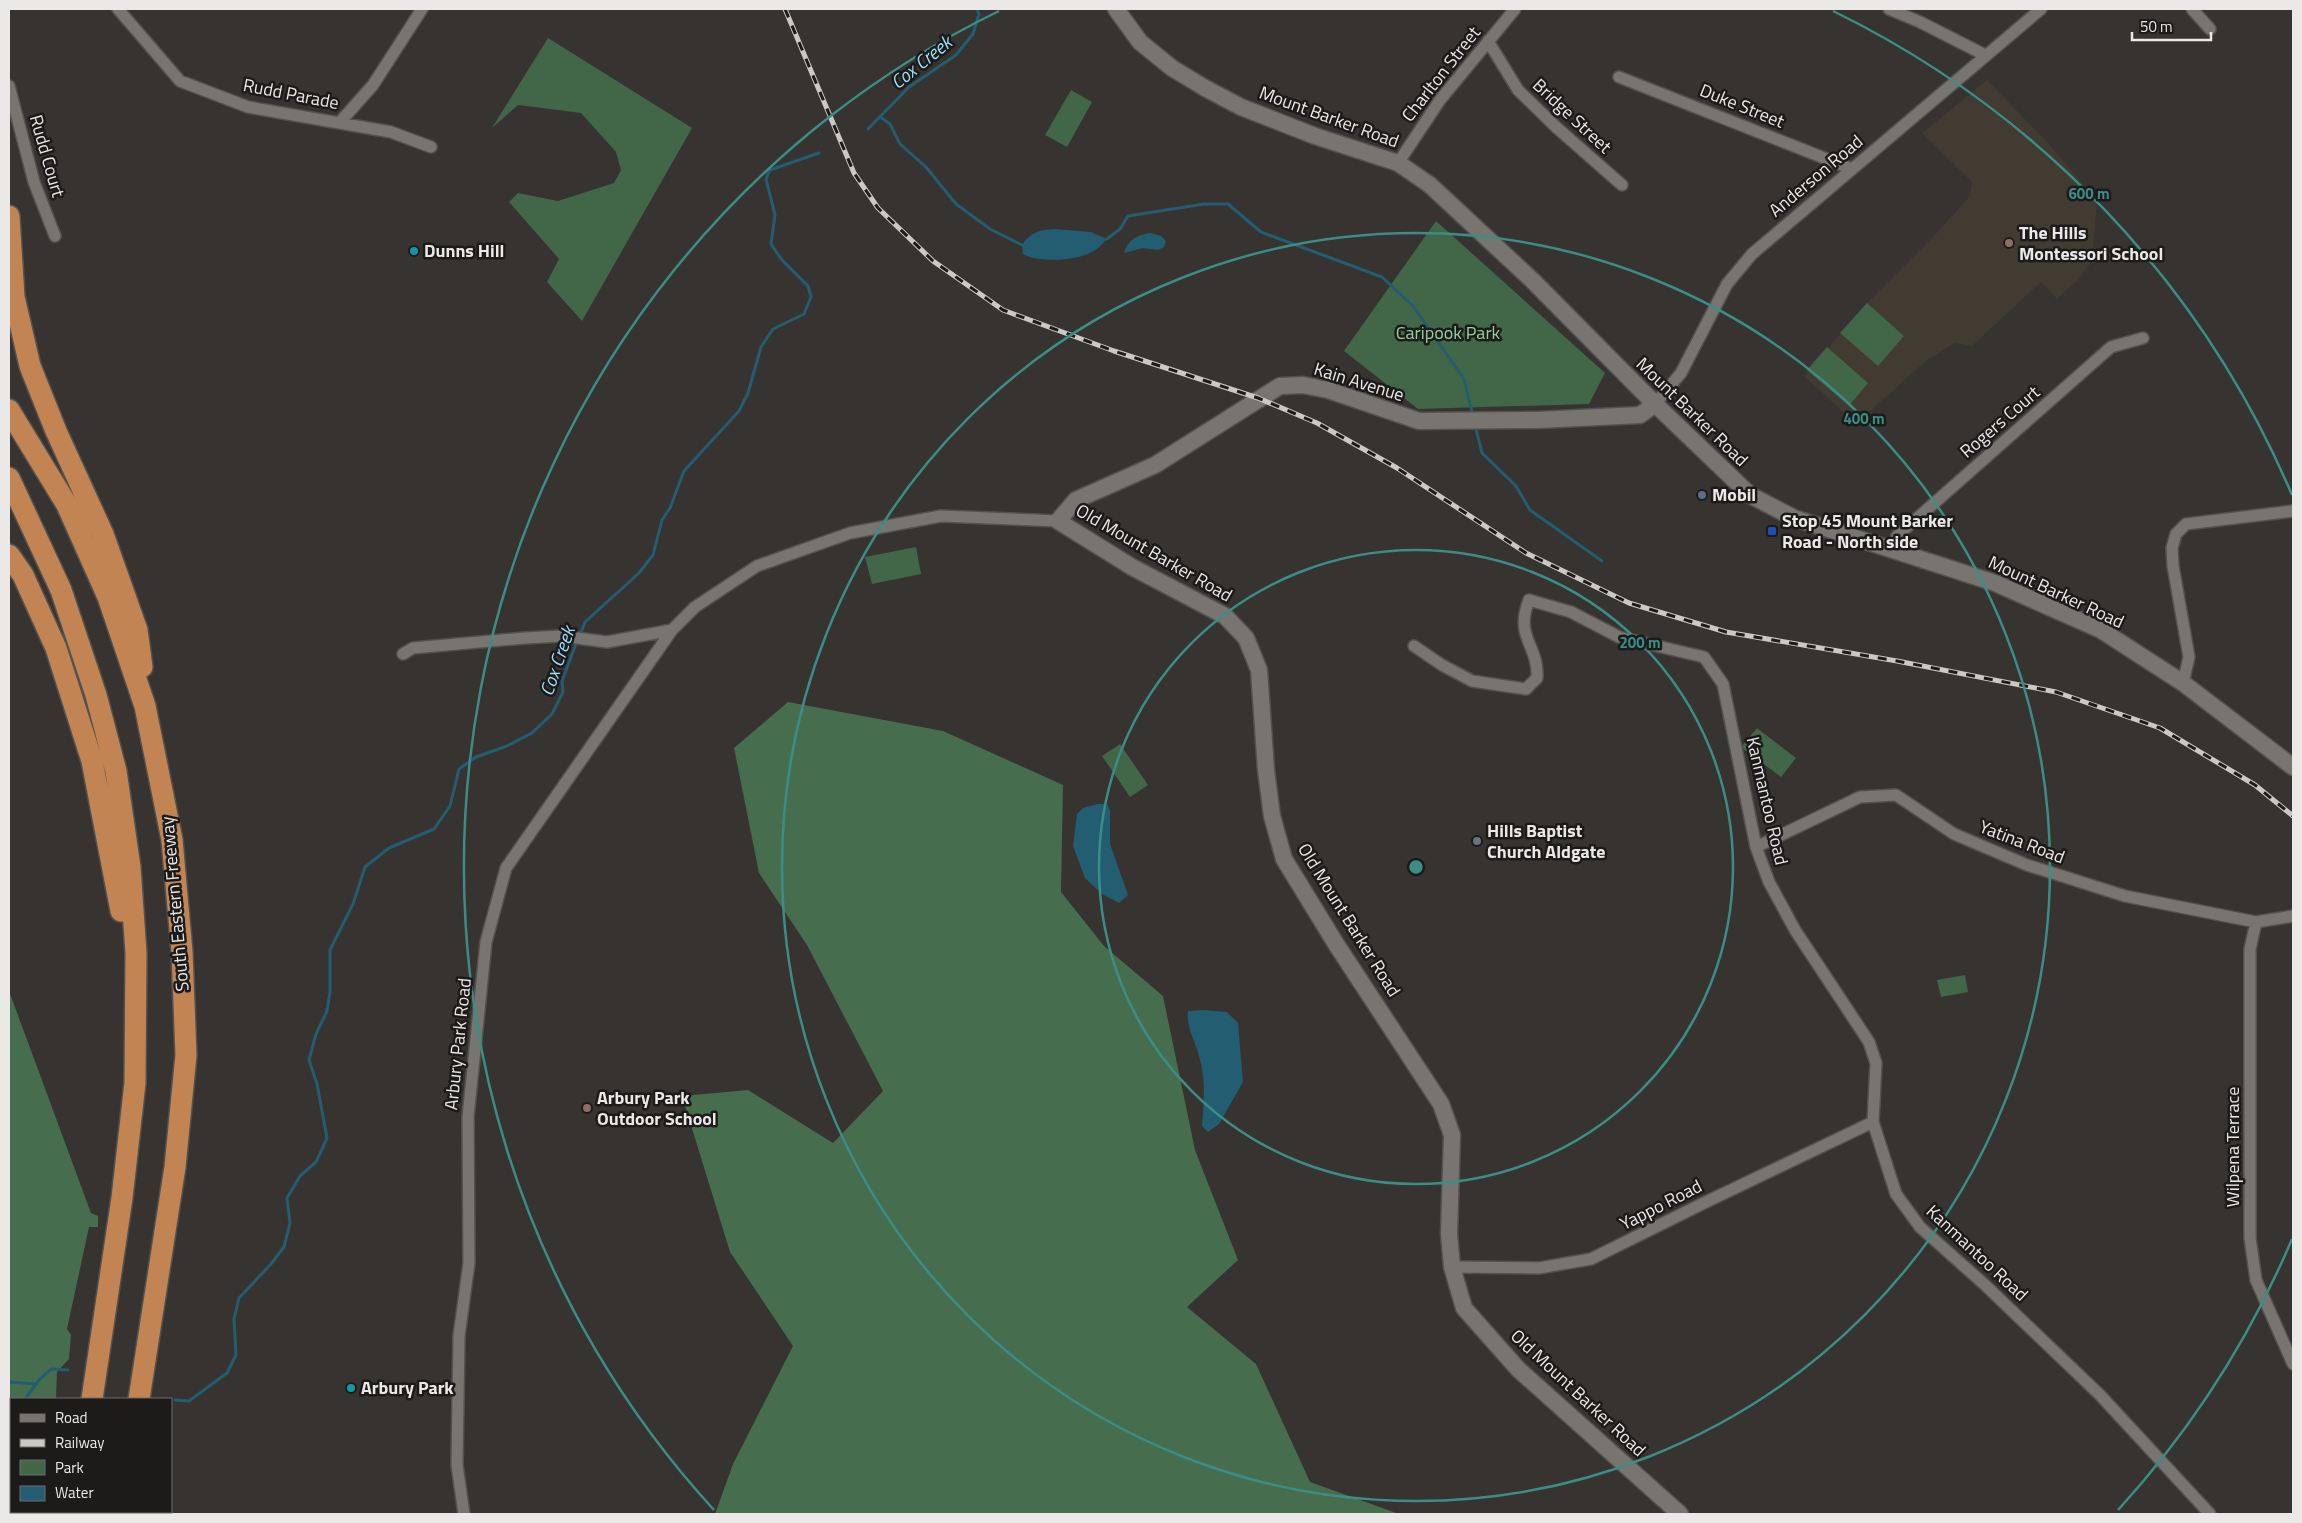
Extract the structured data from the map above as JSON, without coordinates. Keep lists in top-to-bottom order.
{
  "streets": {
    "highway": ["South Eastern Freeway"],
    "main road": ["Mount Barker Road", "Kain Avenue", "Old Mount Barker Road"],
    "street": [
      "Charlton Street",
      "Rudd Parade",
      "Duke Street",
      "Bridge Street",
      "Rudd Court",
      "Anderson Road",
      "Rogers Court",
      "Kanmantoo Road",
      "Yatina Road",
      "Arbury Park Road",
      "Wilpena Terrace",
      "Yappo Road"
    ]
  },
  "crossings": [
    ["Charlton Street", "Bridge Street"],
    ["Charlton Street", "Mount Barker Road"],
    ["Duke Street", "Anderson Road"],
    ["Mount Barker Road", "Anderson Road"],
    ["Mount Barker Road", "Kain Avenue"],
    ["Mount Barker Road", "Rogers Court"],
    ["Anderson Road", "Kain Avenue"],
    ["Kain Avenue", "Old Mount Barker Road"],
    ["Old Mount Barker Road", "Arbury Park Road"],
    ["Old Mount Barker Road", "Yappo Road"],
    ["Kanmantoo Road", "Yatina Road"],
    ["Kanmantoo Road", "Yappo Road"],
    ["Yatina Road", "Wilpena Terrace"]
  ],
  "water": ["Cox Creek"],
  "parks": ["Caripook Park"],
  "places": {
    "other": [
      "The Hills Montessori School",
      "Dunns Hill",
      "Mobil",
      "Hills Baptist Church Aldgate",
      "Arbury Park Outdoor School",
      "Arbury Park"
    ],
    "transit": ["Stop 45 Mount Barker Road - North side"]
  },
  "legend": [
    "Road",
    "Railway",
    "Park",
    "Water"
  ],
  "scale_bar": "50 m",
  "rings": ["600 m", "400 m", "200 m"]
}
